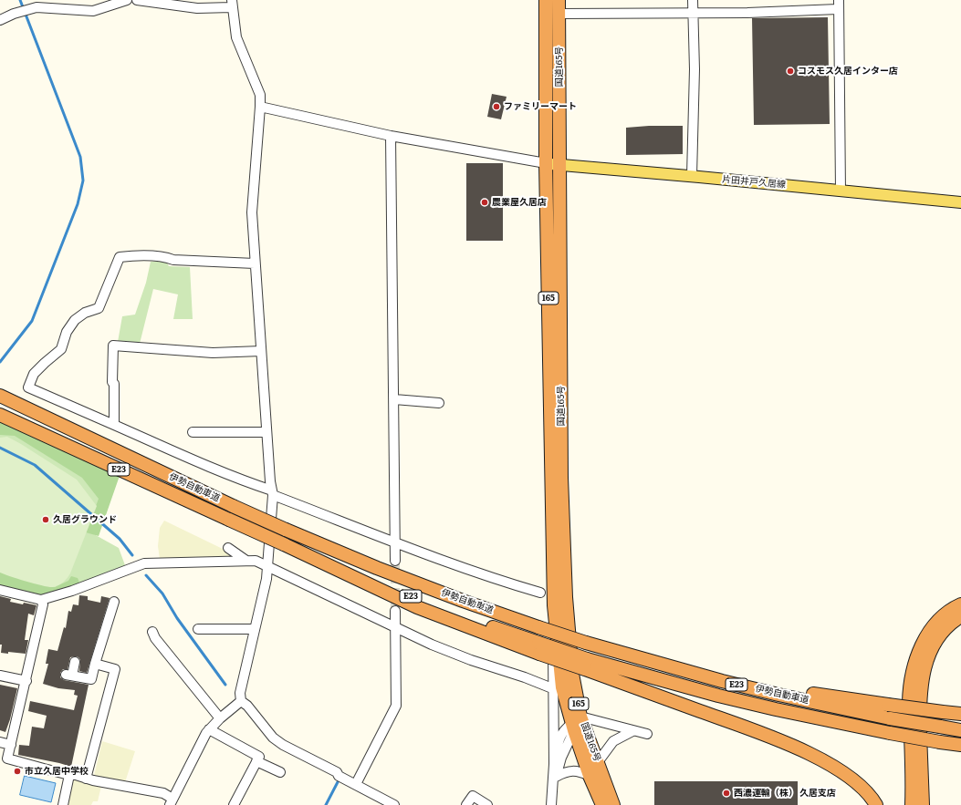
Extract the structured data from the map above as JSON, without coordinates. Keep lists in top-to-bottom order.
{
  "streets": {
    "highway": [
      "国道165号",
      "165",
      "E23",
      "伊勢自動車道"
    ],
    "main road": ["片田井戸久居線"]
  },
  "crossings": [
    ["国道165号", "片田井戸久居線"]
  ],
  "places": [
    "コスモス久居インター店",
    "ファミリーマート",
    "農業屋久居店",
    "久居グラウンド",
    "市立久居中学校",
    "西濃運輸（株） 久居支店"
  ]
}
